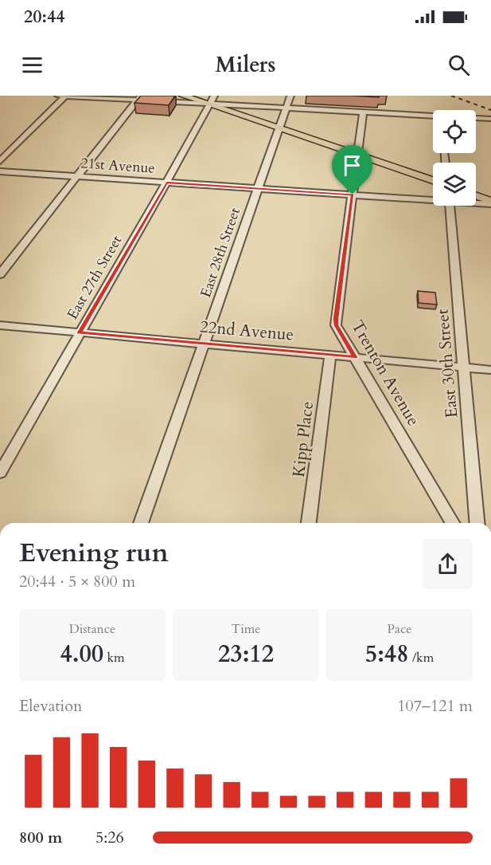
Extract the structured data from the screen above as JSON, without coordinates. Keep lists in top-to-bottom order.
{
  "streets": {
    "street": [
      "21st Avenue",
      "East 28th Street",
      "East 27th Street",
      "22nd Avenue",
      "East 30th Street",
      "Trenton Avenue",
      "Kipp Place"
    ]
  },
  "crossings": [
    ["21st Avenue", "East 28th Street"],
    ["21st Avenue", "East 27th Street"],
    ["21st Avenue", "Trenton Avenue"],
    ["East 28th Street", "22nd Avenue"],
    ["East 27th Street", "22nd Avenue"],
    ["22nd Avenue", "East 30th Street"],
    ["22nd Avenue", "Trenton Avenue"],
    ["22nd Avenue", "Kipp Place"]
  ],
  "page": {
    "status": "20:44",
    "header": "Milers",
    "heading": ["Evening run", "20:44 · 5 × 800 m"],
    "stats": [
      ["Distance", "4.00 km"],
      ["Time", "23:12"],
      ["Pace", "5:48 /km"]
    ],
    "chart": ["Elevation", "107–121 m"],
    "list": [
      {
        "name": "800 m",
        "note": "5:26"
      }
    ]
  }
}
